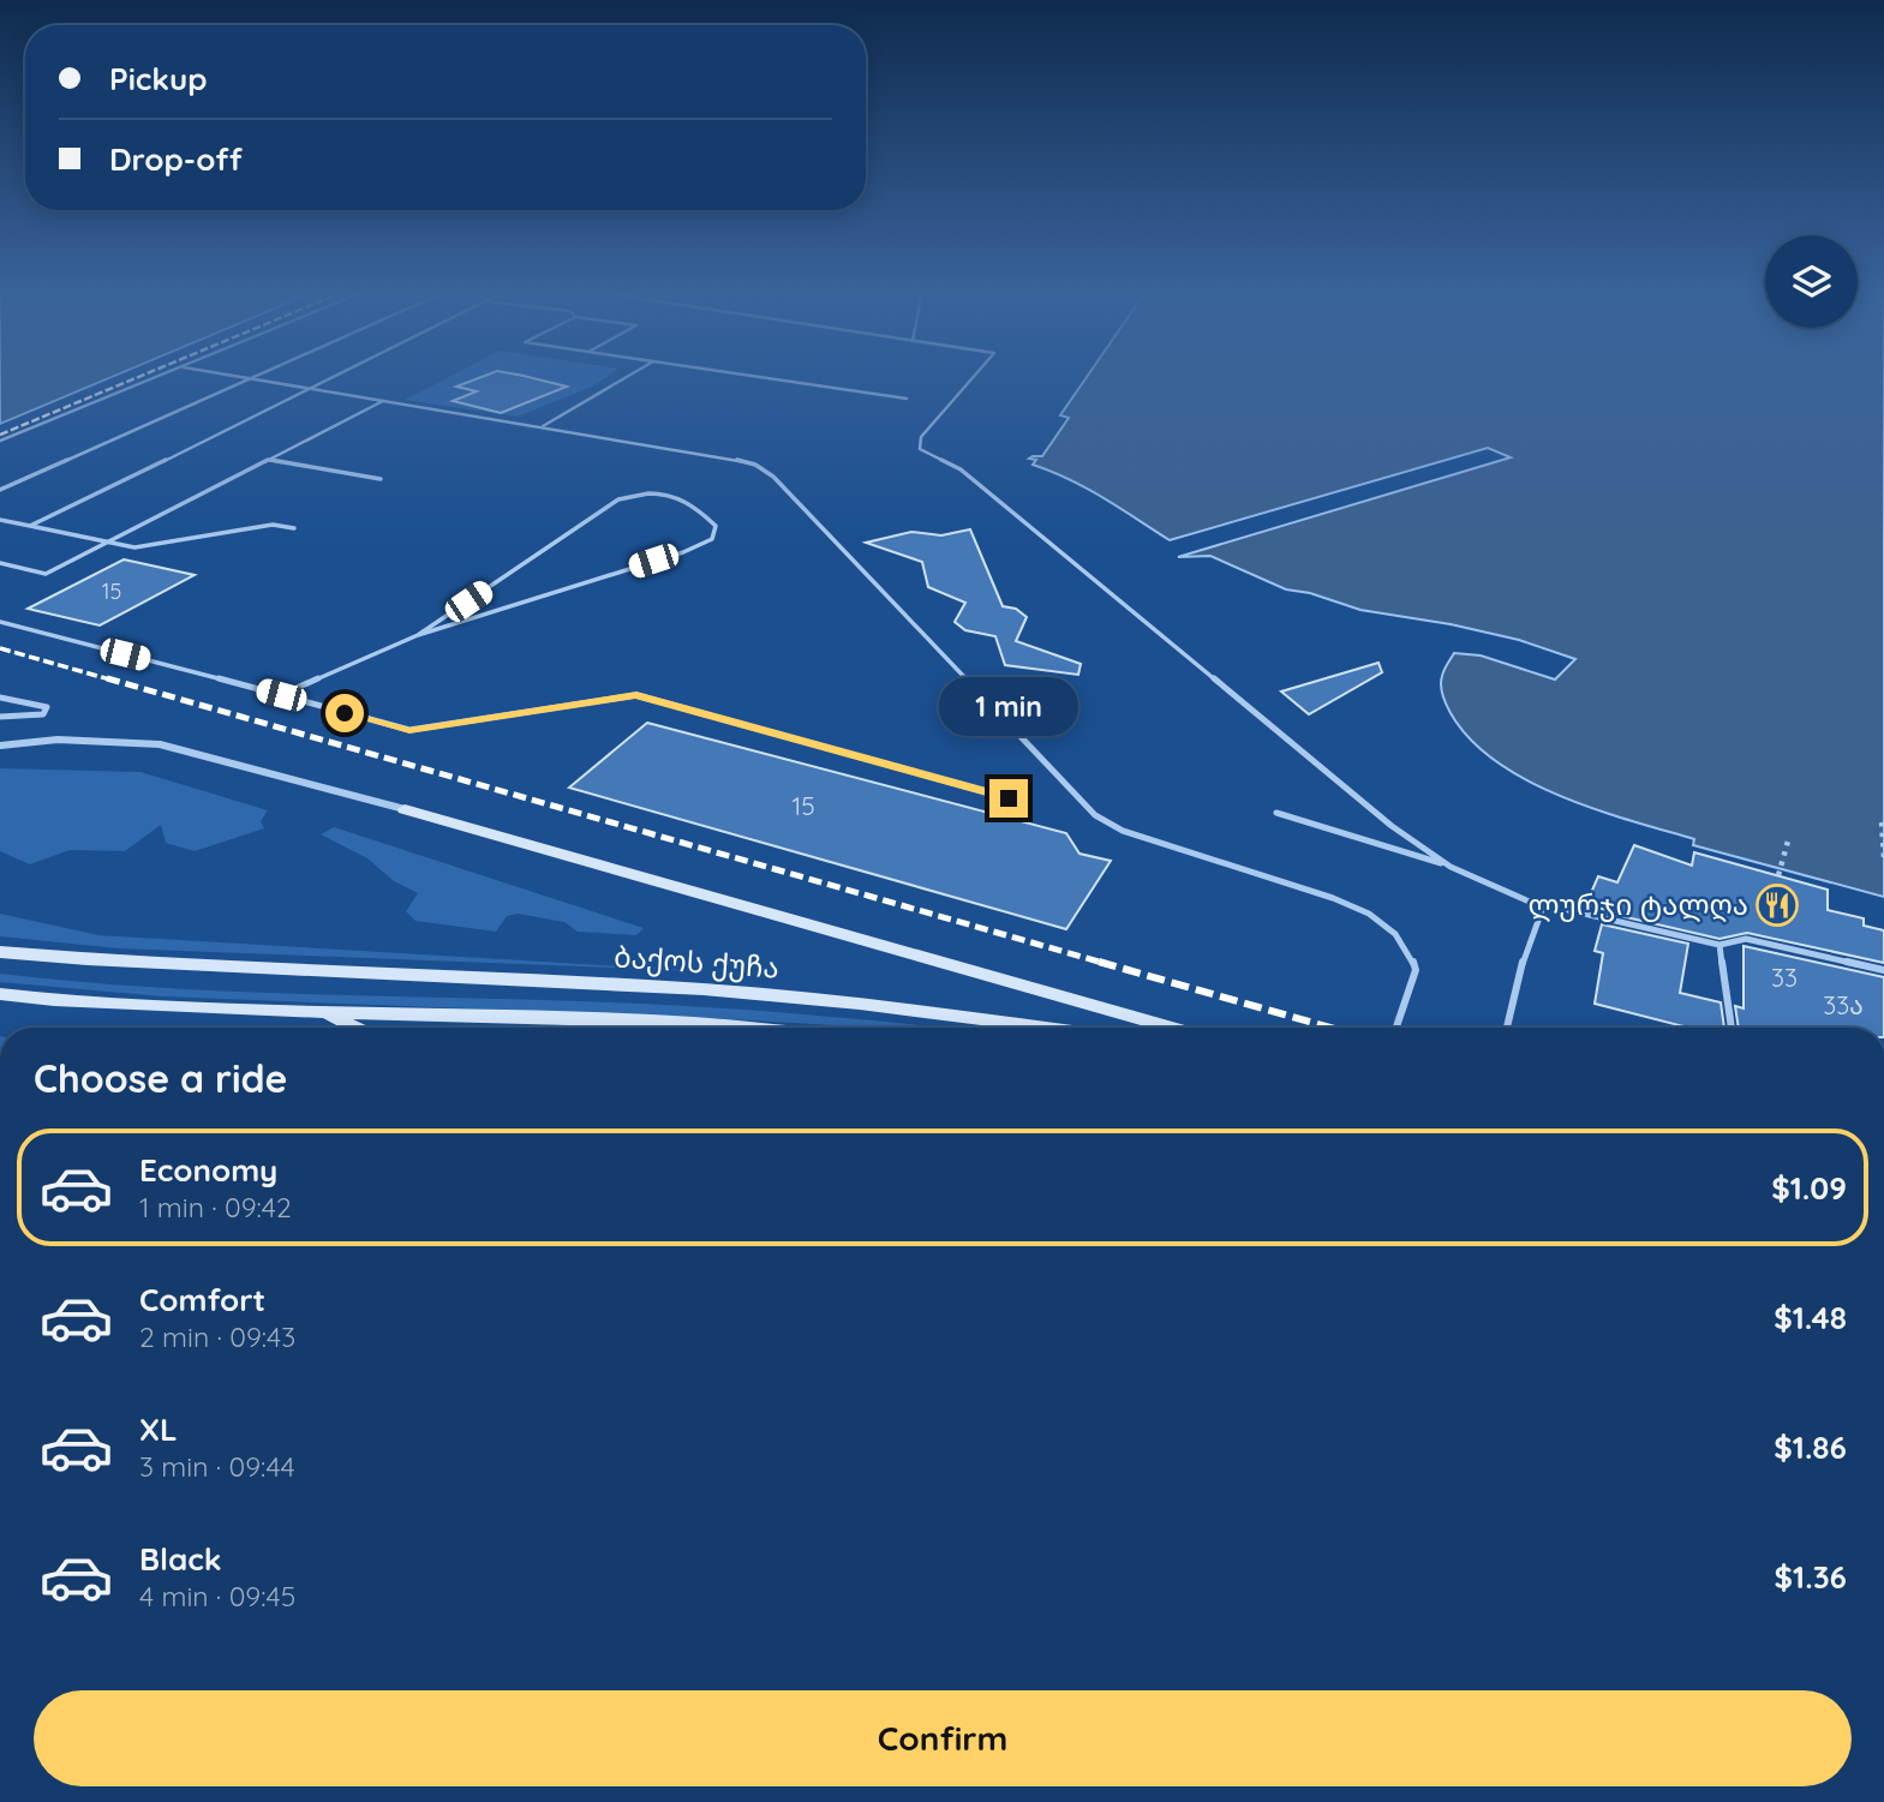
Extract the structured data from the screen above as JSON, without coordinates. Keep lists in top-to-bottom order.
{
  "streets": {
    "main road": ["ბაქოს ქუჩა"]
  },
  "places": {
    "restaurant": ["ლურჯი ტალღა"]
  },
  "house_numbers": [
    "15",
    "15",
    "33",
    "33ა"
  ],
  "page": {
    "banner": ["Pickup", "Drop-off"],
    "bubble": "1 min",
    "heading": "Choose a ride",
    "list": [
      {
        "name": "Economy",
        "note": "1 min · 09:42",
        "value": "$1.09"
      },
      {
        "name": "Comfort",
        "note": "2 min · 09:43",
        "value": "$1.48"
      },
      {
        "name": "XL",
        "note": "3 min · 09:44",
        "value": "$1.86"
      },
      {
        "name": "Black",
        "note": "4 min · 09:45",
        "value": "$1.36"
      }
    ],
    "buttons": "Confirm"
  }
}
